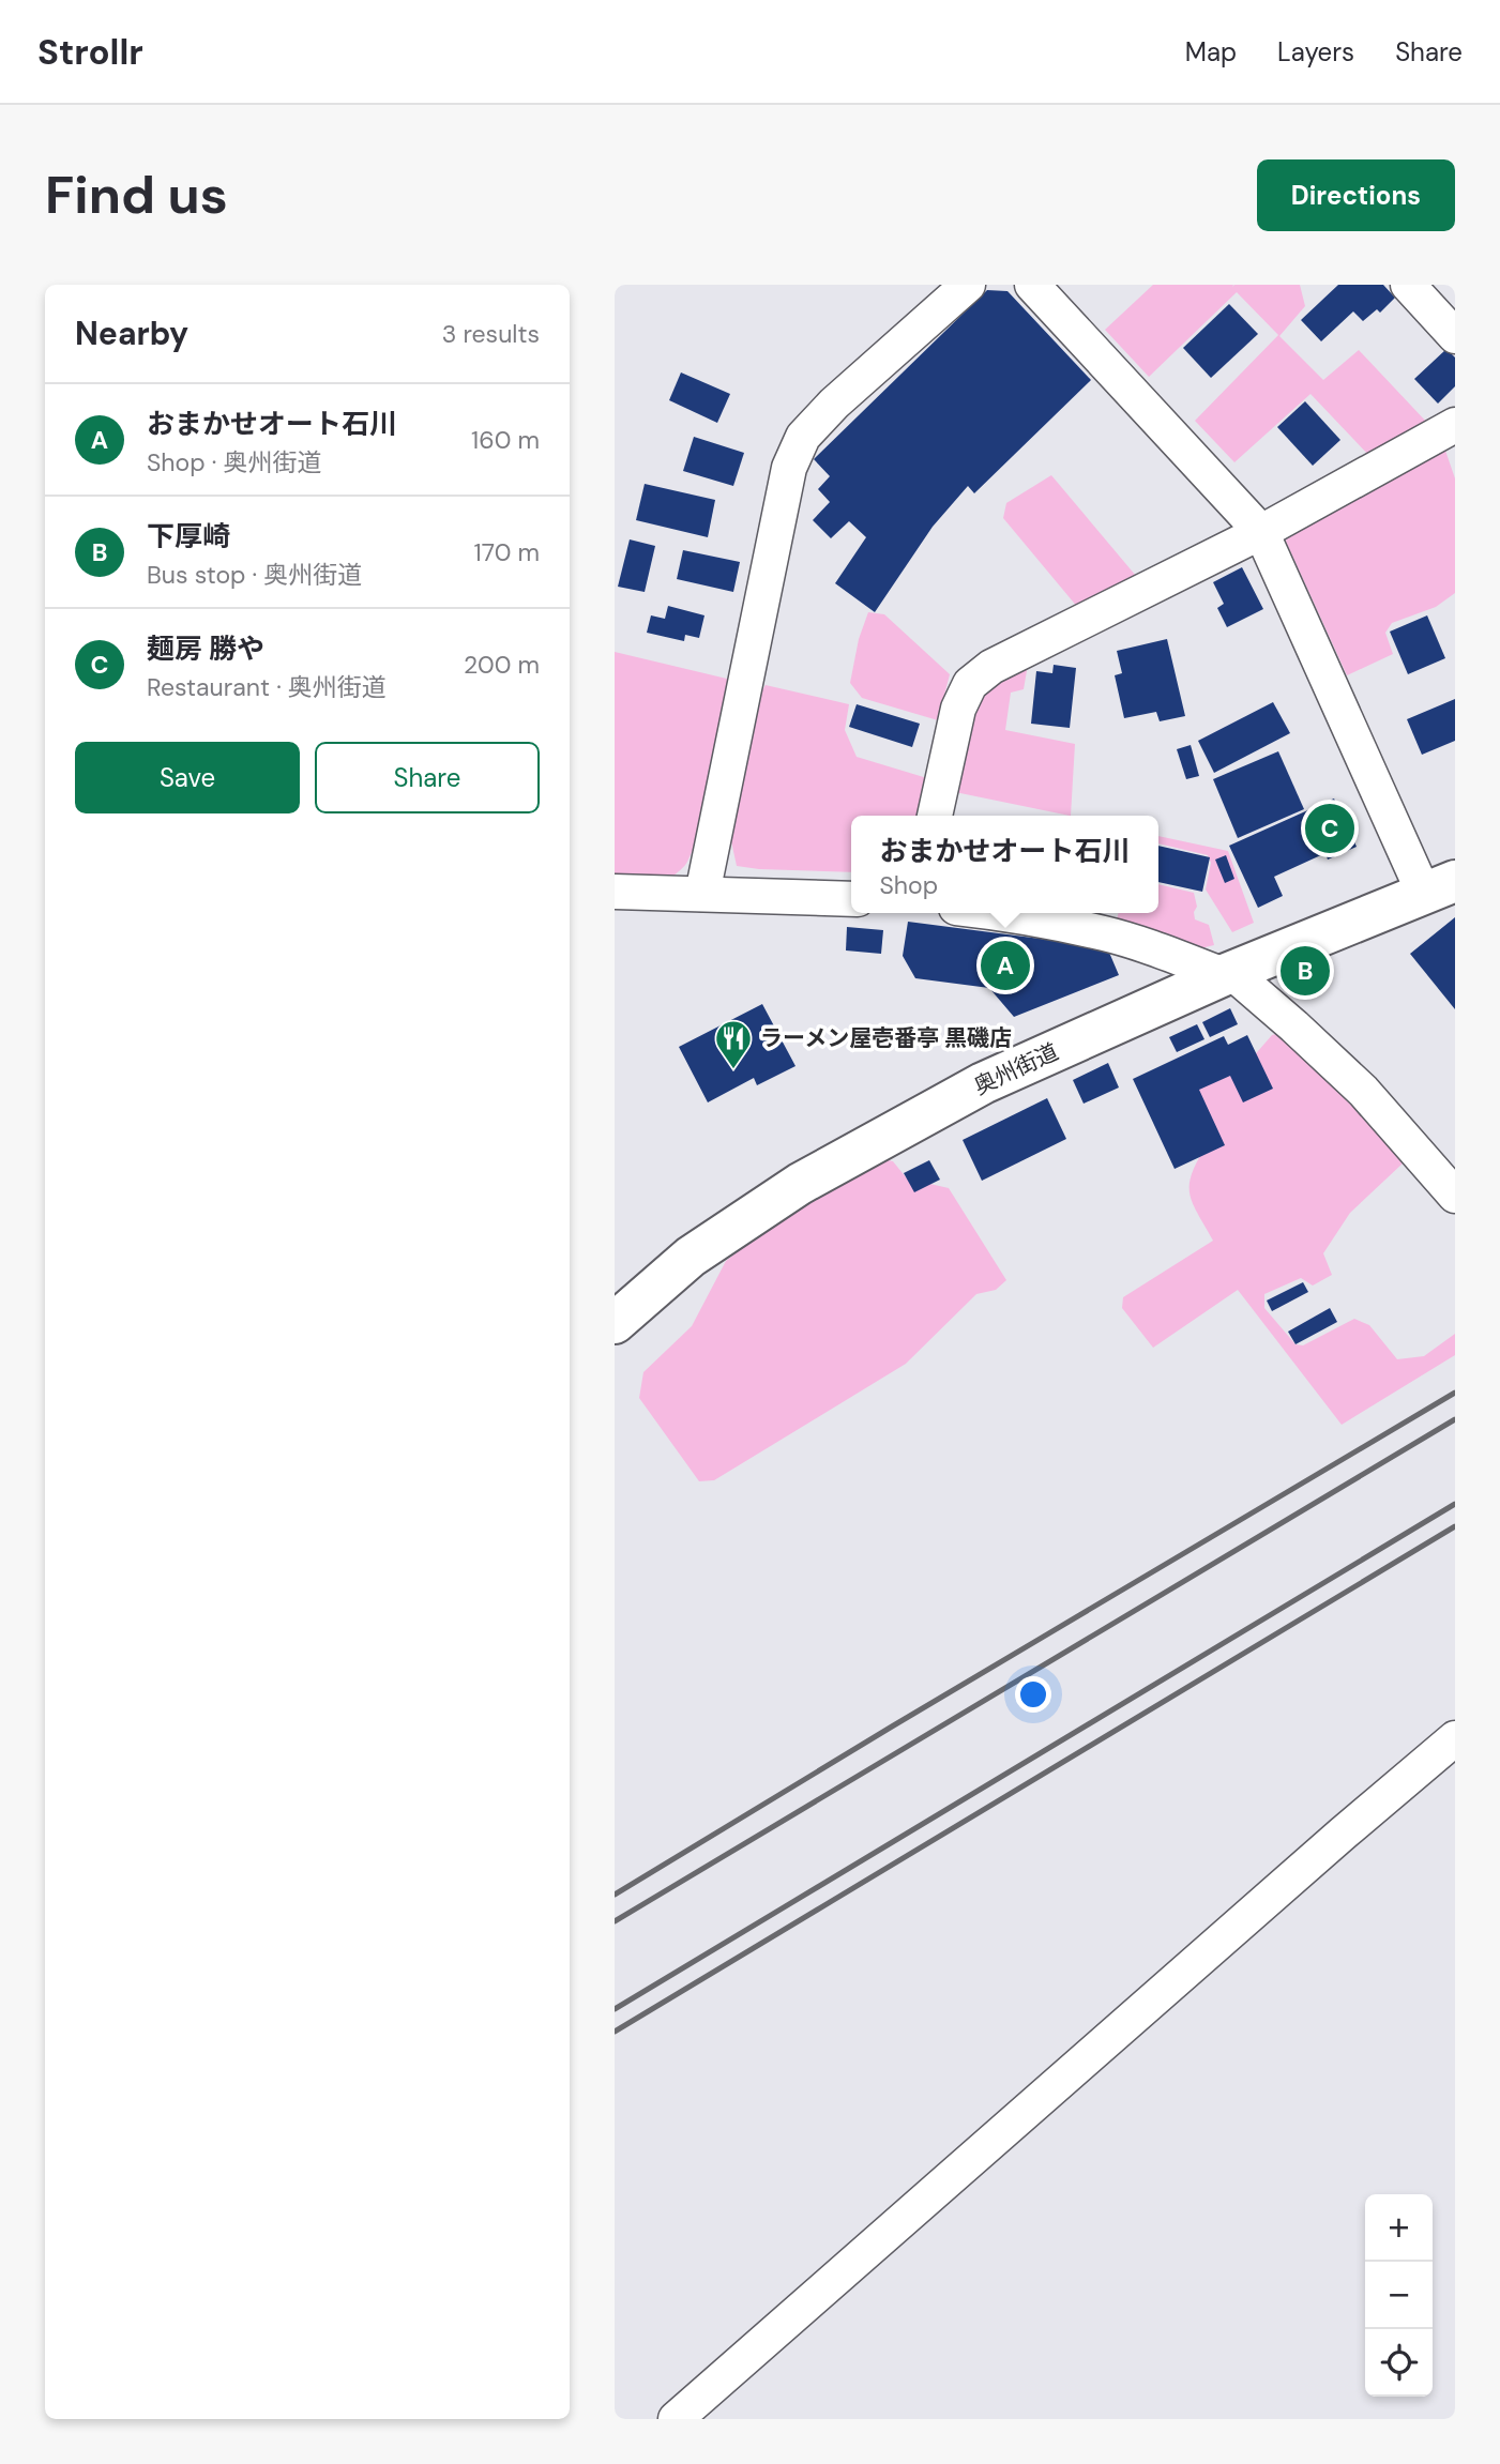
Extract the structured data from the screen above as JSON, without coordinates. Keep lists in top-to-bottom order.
{
  "streets": {
    "main road": ["奥州街道"]
  },
  "places": {
    "restaurant": ["ラーメン屋壱番亭 黒磯店"]
  },
  "page": {
    "header": "Strollr",
    "nav": ["Map", "Layers", "Share"],
    "buttons": [
      "Directions",
      ["Save", "Share"]
    ],
    "title": "Find us",
    "heading": ["Nearby", "3 results"],
    "list": [
      {
        "mark": "A",
        "name": "おまかせオート石川",
        "note": "Shop · 奥州街道",
        "value": "160 m"
      },
      {
        "mark": "B",
        "name": "下厚崎",
        "note": "Bus stop · 奥州街道",
        "value": "170 m"
      },
      {
        "mark": "C",
        "name": "麺房 勝や",
        "note": "Restaurant · 奥州街道",
        "value": "200 m"
      }
    ],
    "pins": ["C", "A", "B"],
    "popup": ["おまかせオート石川", "Shop"],
    "map_buttons": ["+", "−"]
  }
}
